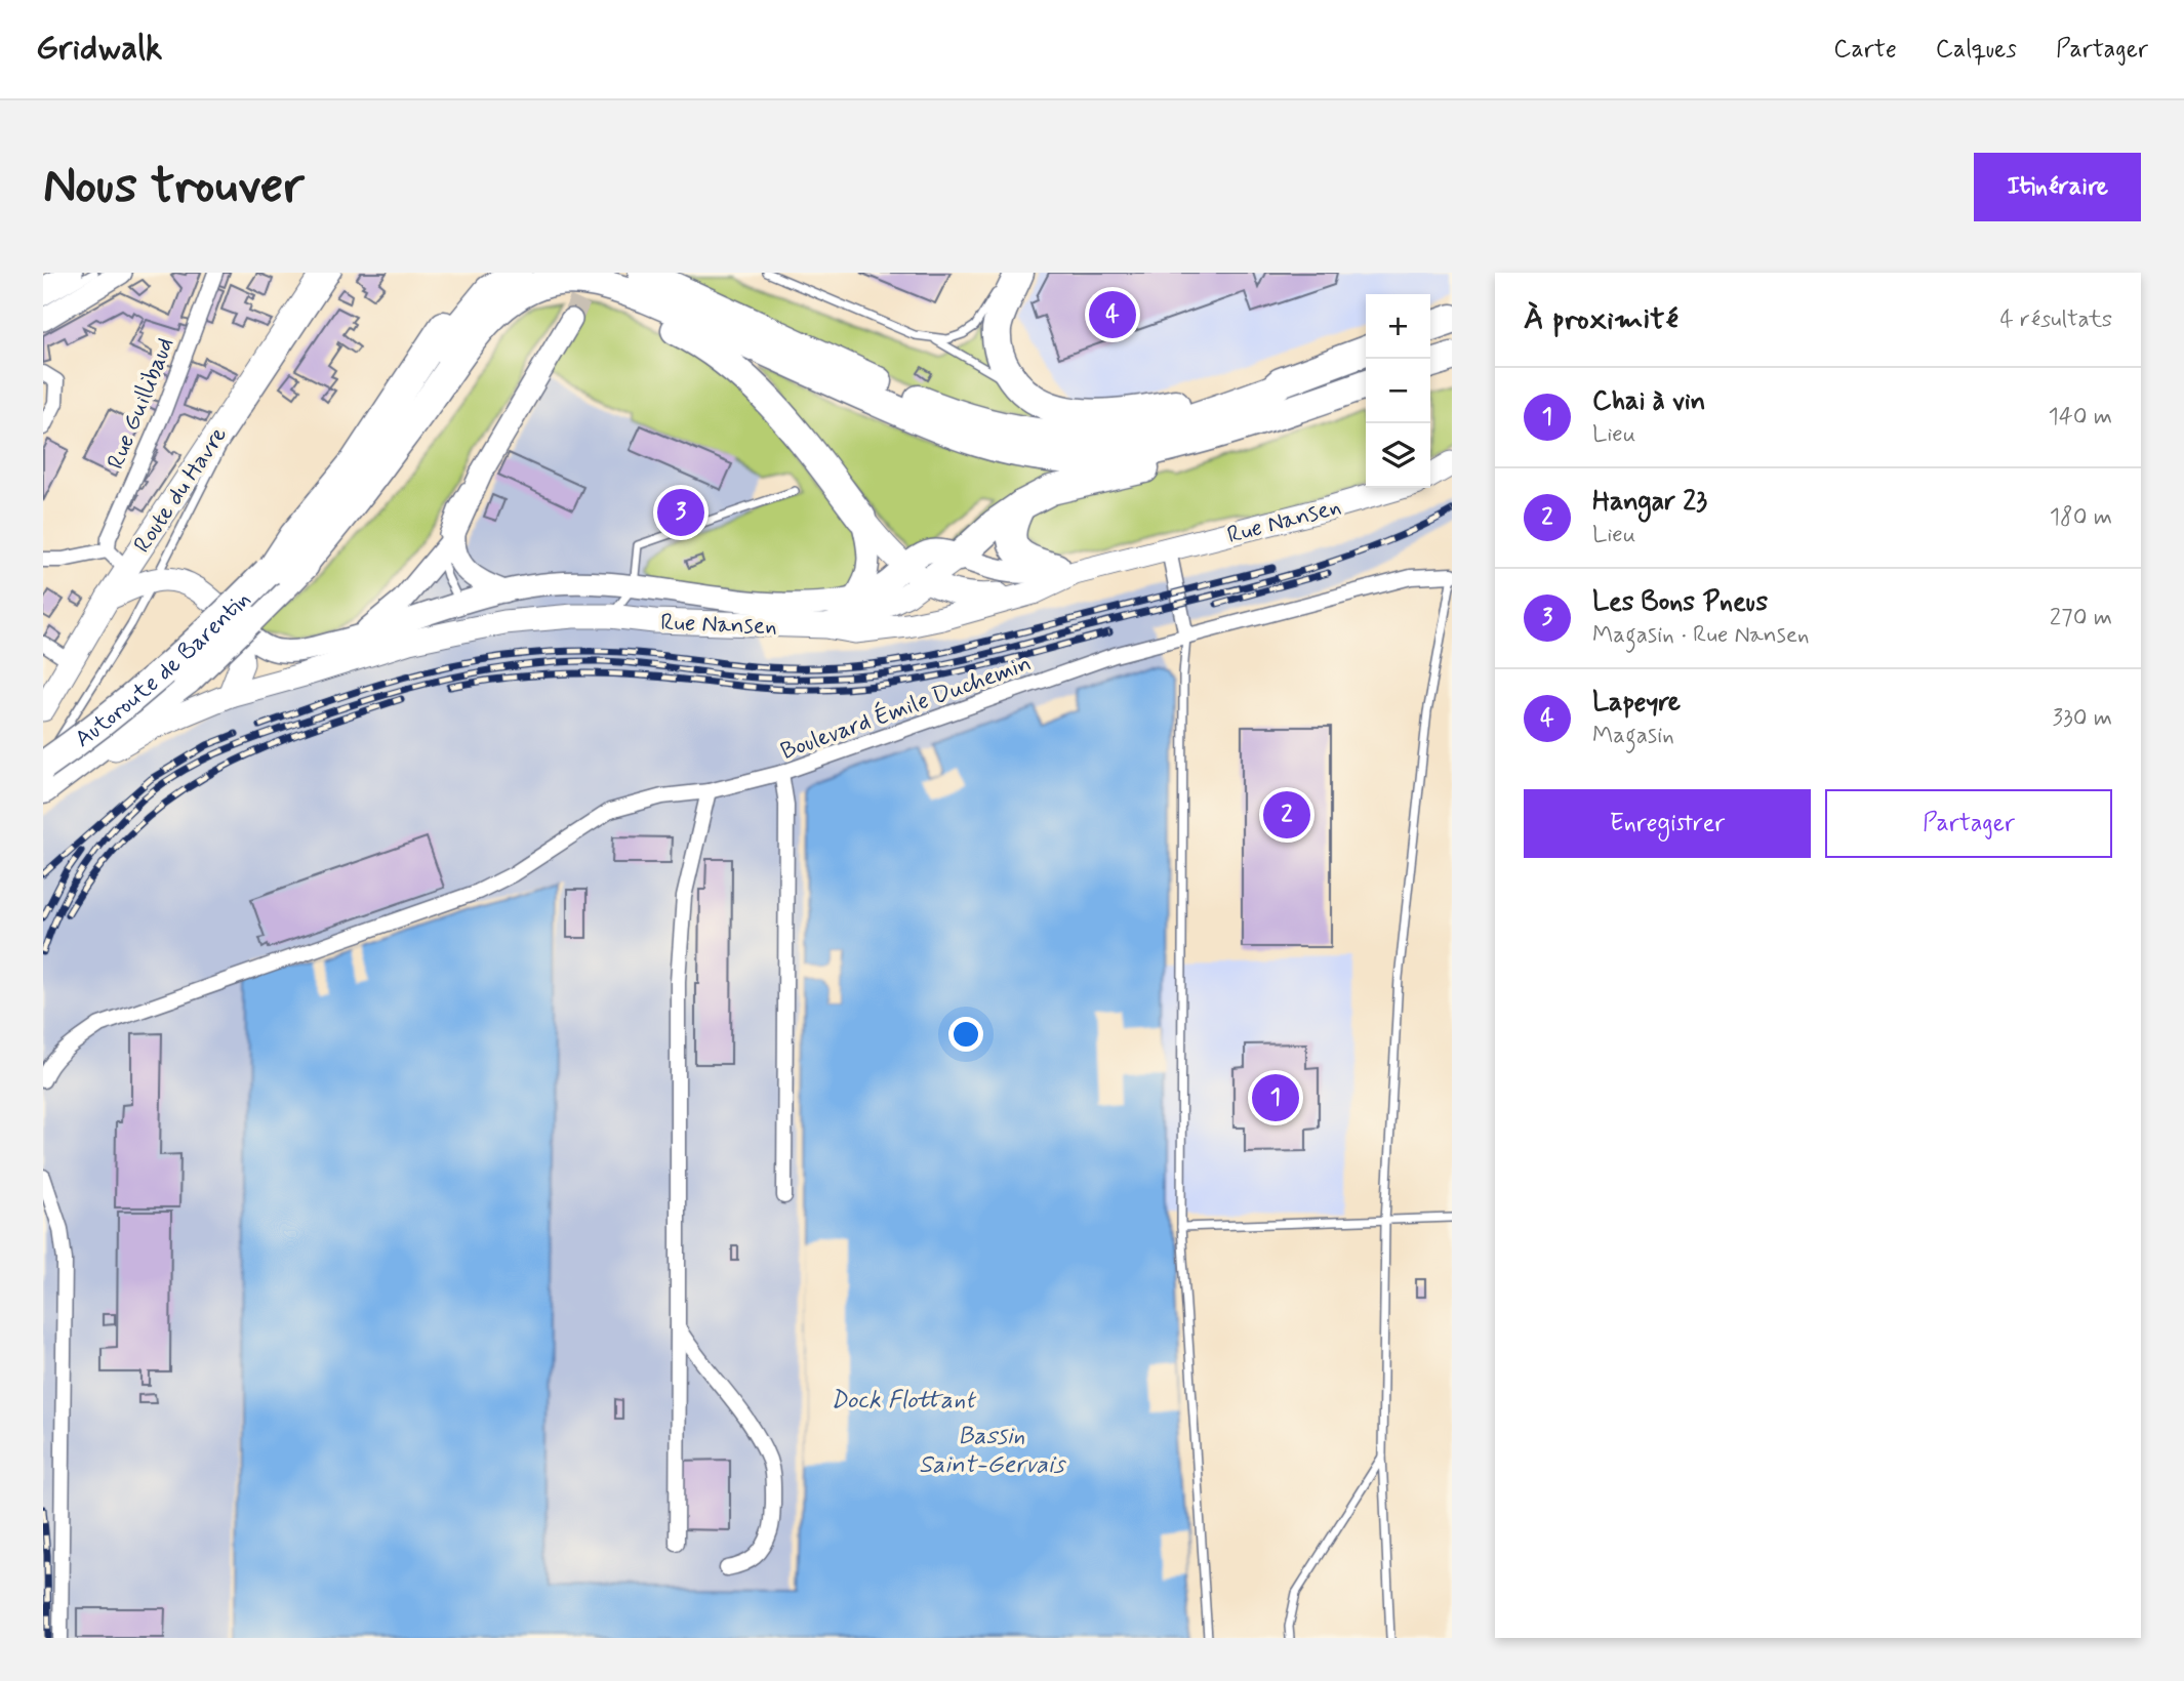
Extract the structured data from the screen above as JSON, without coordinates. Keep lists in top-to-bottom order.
{
  "streets": {
    "highway": ["Autoroute de Barentin"],
    "main road": ["Route du Havre", "Rue Nansen"],
    "street": ["Rue Guillibaud", "Boulevard Émile Duchemin"]
  },
  "crossings": [
    ["Rue Nansen", "Autoroute de Barentin"]
  ],
  "water": ["Dock Flottant", "Bassin Saint-Gervais"],
  "page": {
    "header": "Gridwalk",
    "nav": ["Carte", "Calques", "Partager"],
    "buttons": [
      "Itinéraire",
      ["Enregistrer", "Partager"]
    ],
    "title": "Nous trouver",
    "heading": ["À proximité", "4 résultats"],
    "pins": [
      "4",
      "3",
      "2",
      "1"
    ],
    "map_buttons": ["+", "−"],
    "list": [
      {
        "mark": "1",
        "name": "Chai à vin",
        "note": "Lieu",
        "value": "140 m"
      },
      {
        "mark": "2",
        "name": "Hangar 23",
        "note": "Lieu",
        "value": "180 m"
      },
      {
        "mark": "3",
        "name": "Les Bons Pneus",
        "note": "Magasin · Rue Nansen",
        "value": "270 m"
      },
      {
        "mark": "4",
        "name": "Lapeyre",
        "note": "Magasin",
        "value": "330 m"
      }
    ]
  }
}
